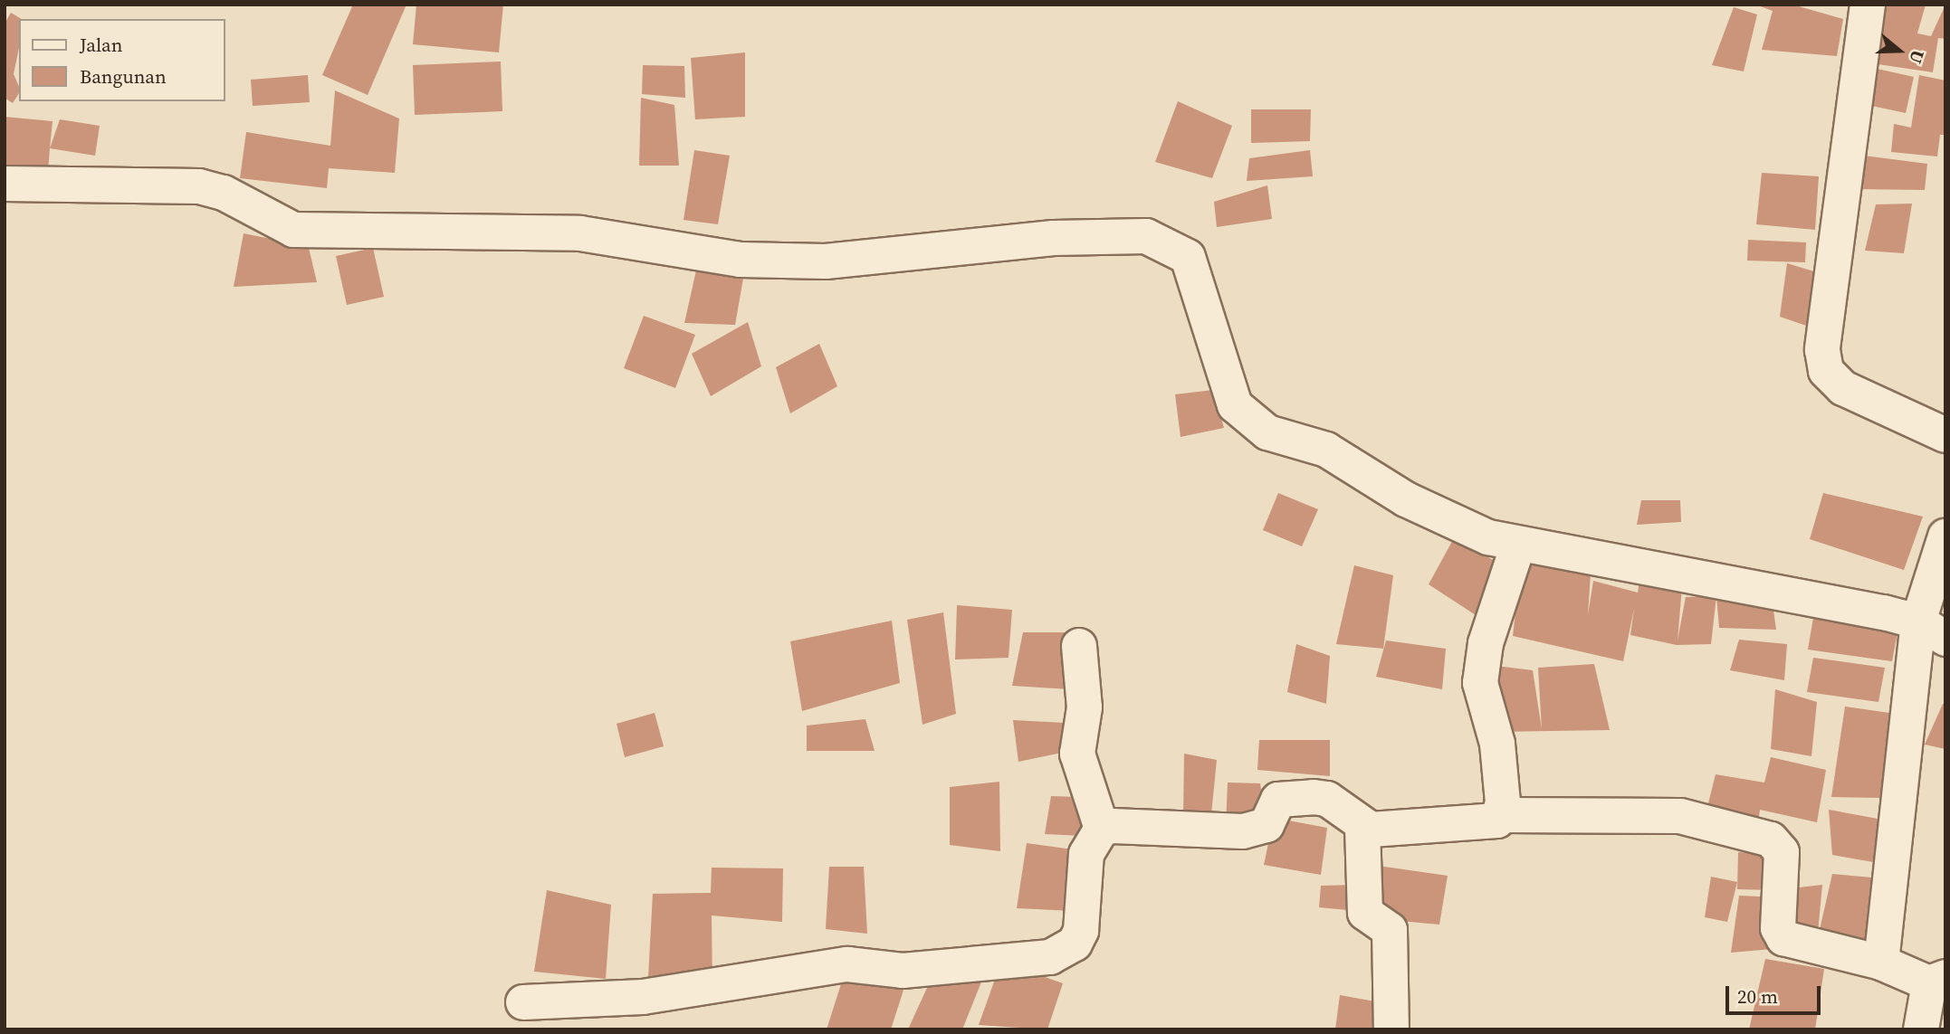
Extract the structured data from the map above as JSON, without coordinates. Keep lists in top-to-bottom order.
{
  "legend": ["Jalan", "Bangunan"],
  "scale_bar": "20 m",
  "north": "right"
}
